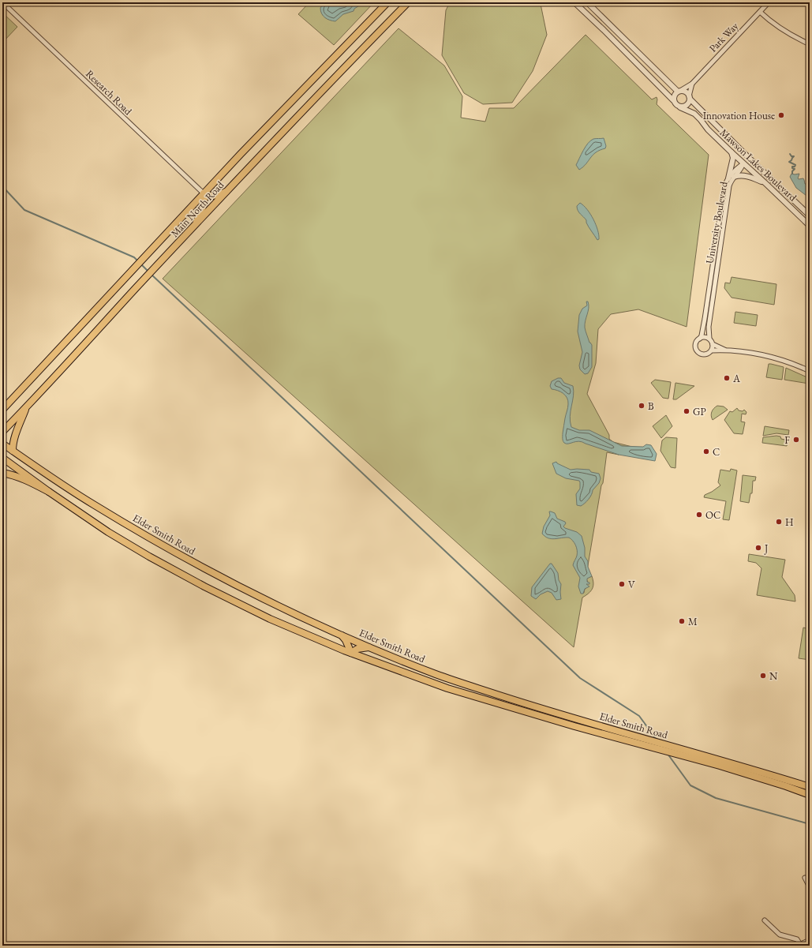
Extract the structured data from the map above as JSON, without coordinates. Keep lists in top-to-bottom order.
{
  "streets": {
    "main road": ["Main North Road", "Elder Smith Road"],
    "street": [
      "Park Way",
      "Research Road",
      "Mawson Lakes Boulevard",
      "University Boulevard"
    ]
  },
  "crossings": [
    ["Park Way", "Mawson Lakes Boulevard"],
    ["Research Road", "Main North Road"],
    ["Mawson Lakes Boulevard", "University Boulevard"]
  ],
  "places": [
    "Innovation House",
    "A",
    "B",
    "GP",
    "F",
    "C",
    "OC",
    "H",
    "J",
    "V",
    "M",
    "N"
  ]
}
